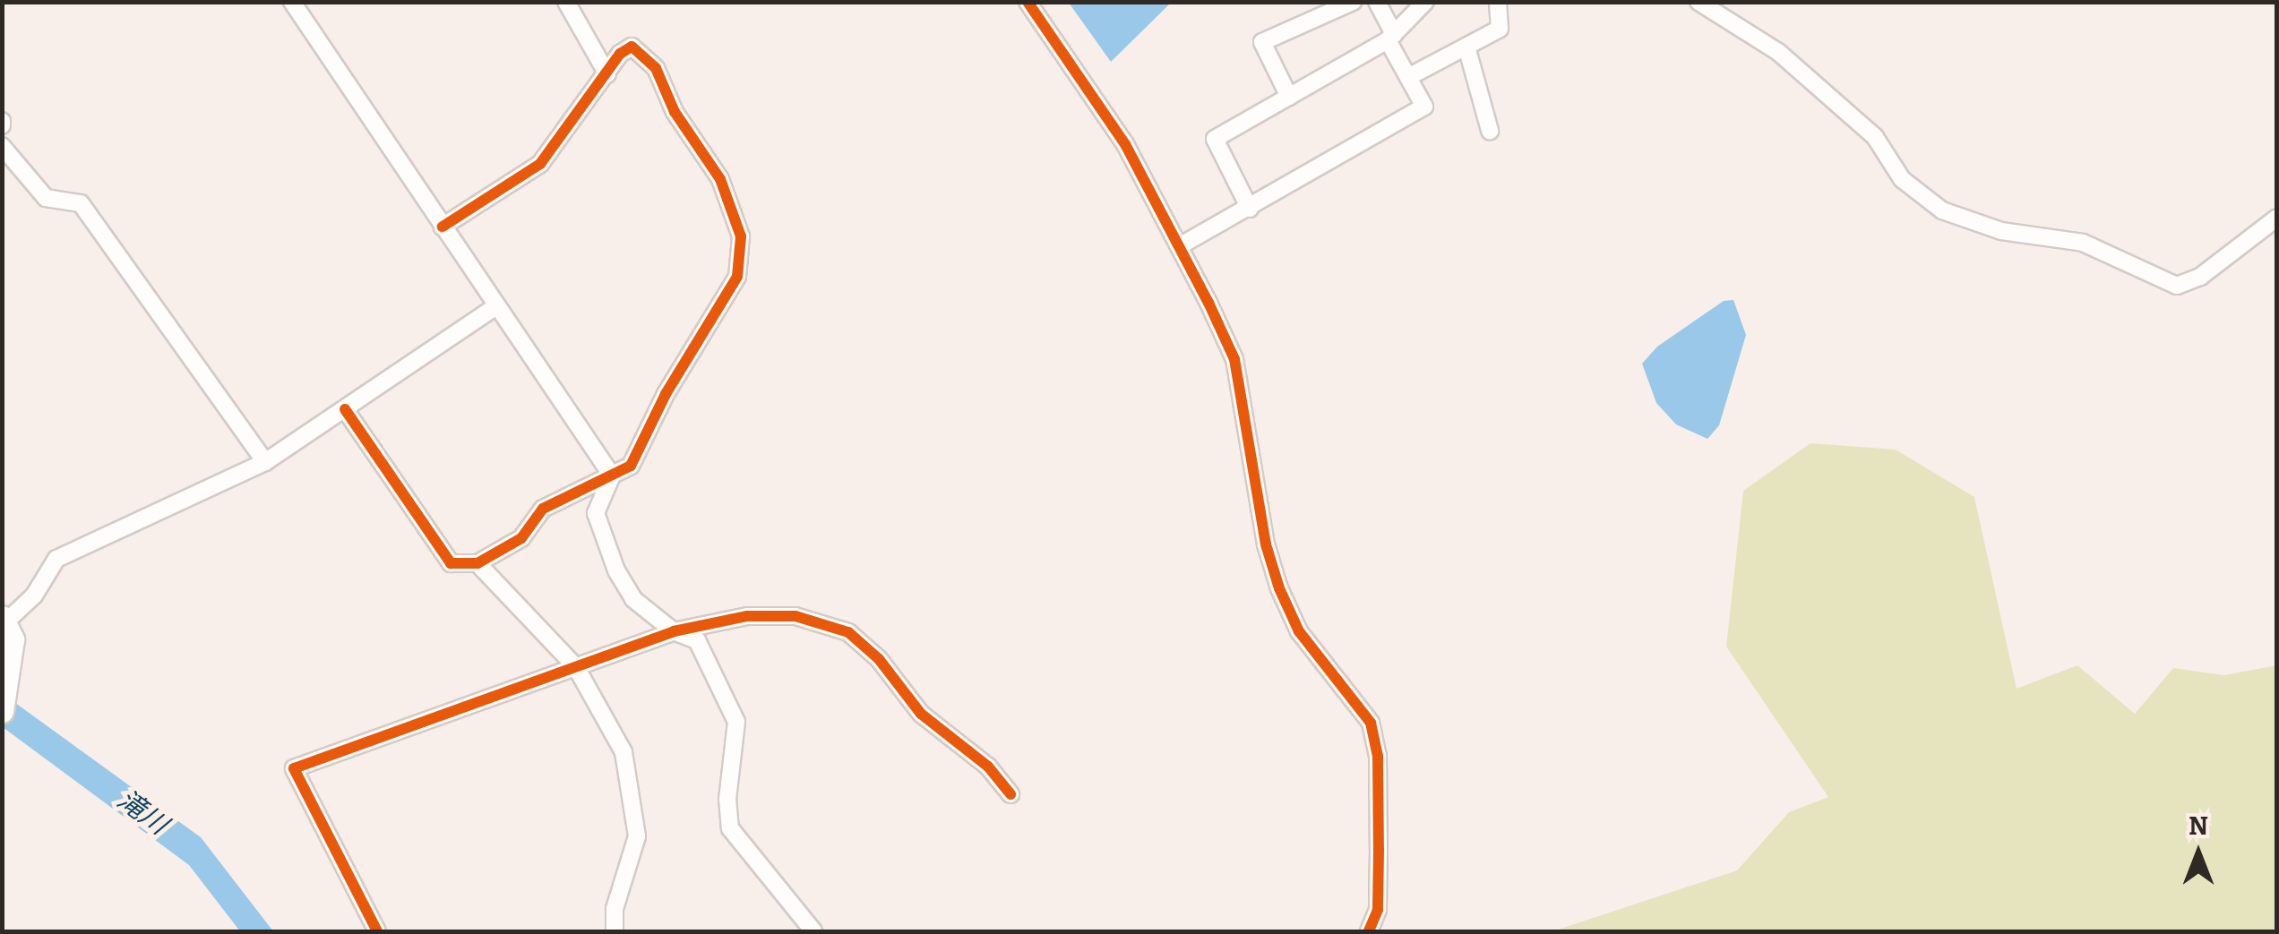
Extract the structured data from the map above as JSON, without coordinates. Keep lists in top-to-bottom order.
{
  "water": ["滝川"],
  "north": "top"
}
